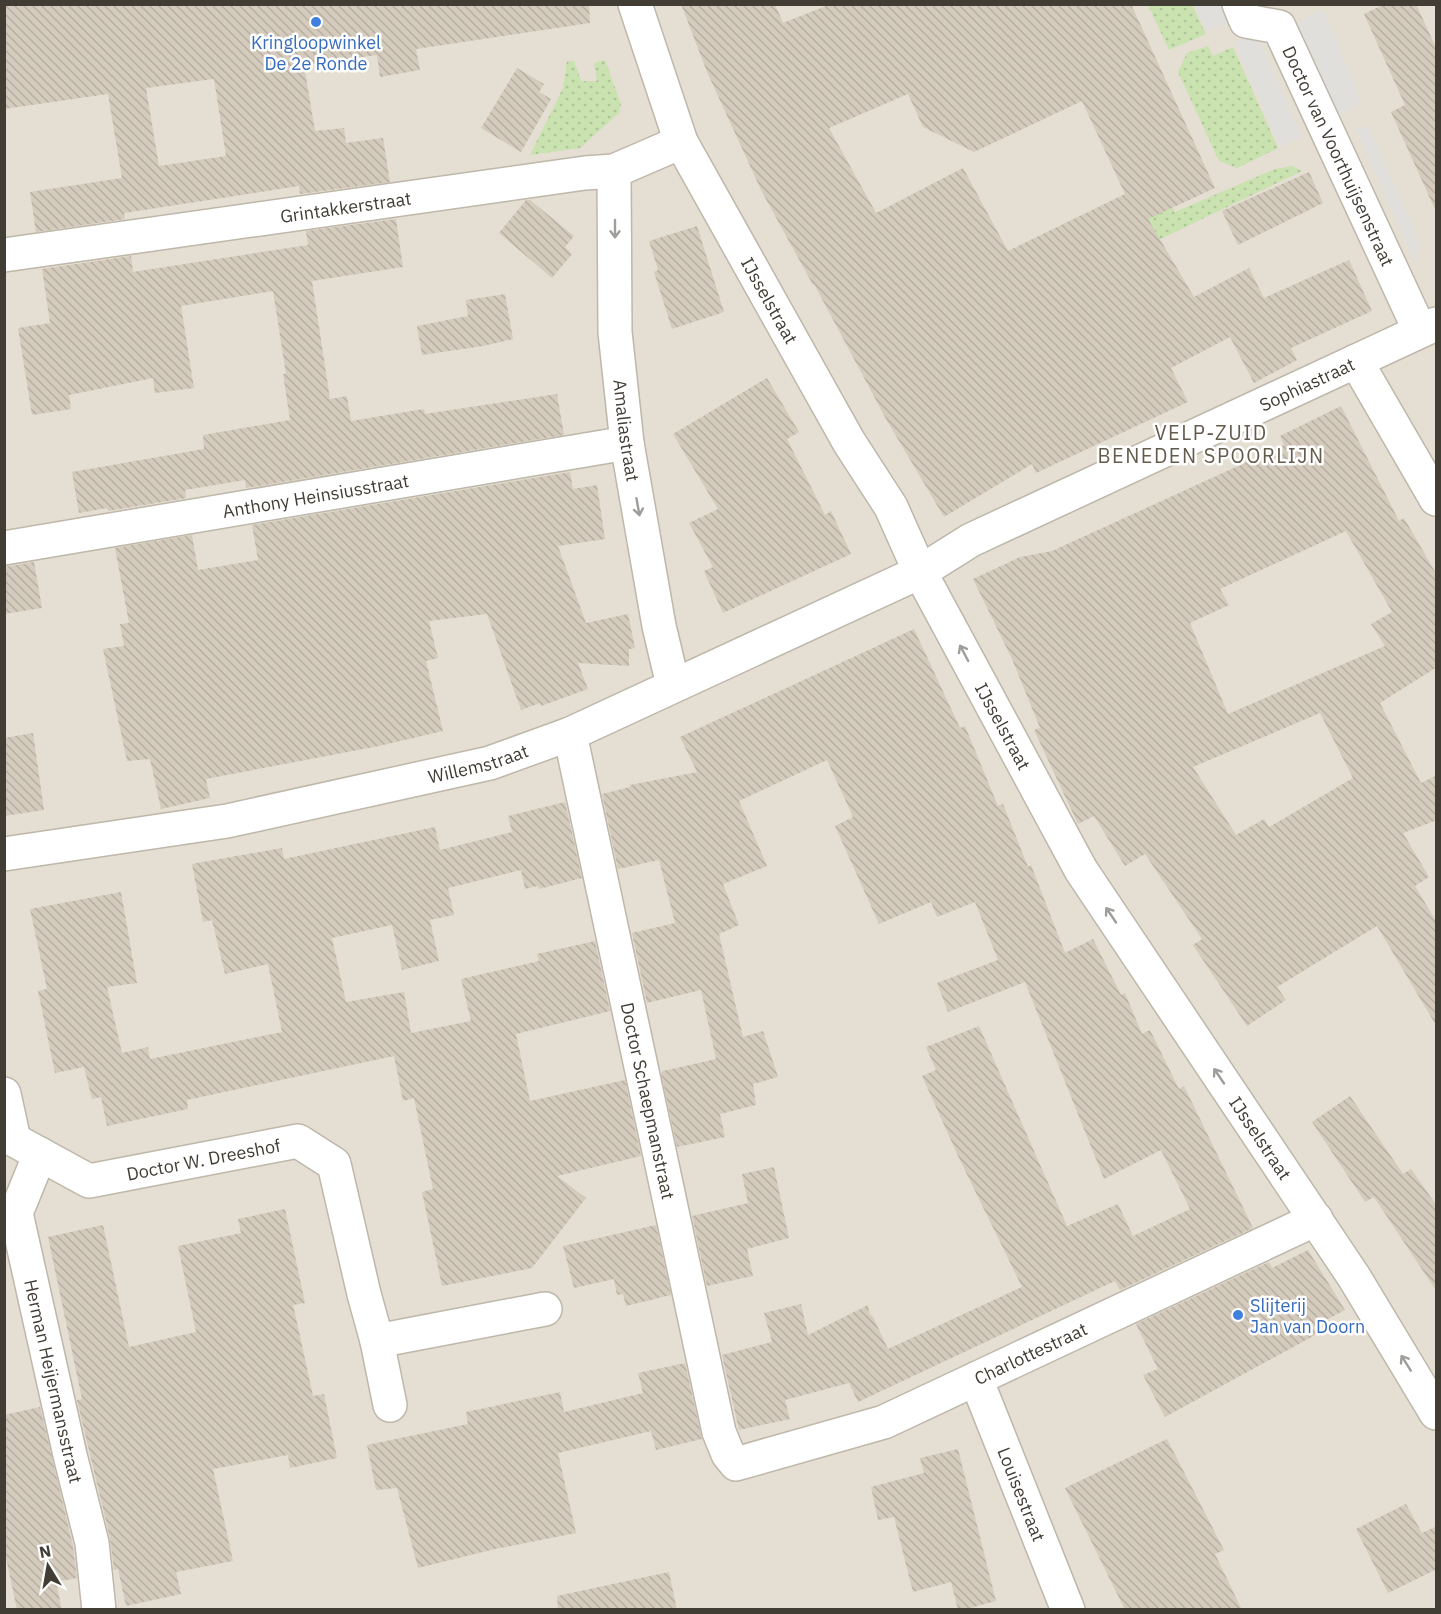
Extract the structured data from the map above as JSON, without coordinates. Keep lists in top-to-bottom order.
{
  "streets": {
    "street": [
      "Doctor van Voorthuijsenstraat",
      "Grintakkerstraat",
      "IJsselstraat",
      "Sophiastraat",
      "Amaliastraat",
      "Anthony Heinsiusstraat",
      "Willemstraat",
      "Doctor Schaepmanstraat",
      "Doctor W. Dreeshof",
      "Charlottestraat",
      "Herman Heijermansstraat",
      "Louisestraat"
    ]
  },
  "crossings": [
    ["Doctor van Voorthuijsenstraat", "Sophiastraat"],
    ["Grintakkerstraat", "IJsselstraat"],
    ["Grintakkerstraat", "Amaliastraat"],
    ["IJsselstraat", "Sophiastraat"],
    ["IJsselstraat", "Willemstraat"],
    ["IJsselstraat", "Charlottestraat"],
    ["Sophiastraat", "Willemstraat"],
    ["Amaliastraat", "Anthony Heinsiusstraat"],
    ["Amaliastraat", "Willemstraat"],
    ["Willemstraat", "Doctor Schaepmanstraat"],
    ["Doctor Schaepmanstraat", "Charlottestraat"],
    ["Doctor W. Dreeshof", "Herman Heijermansstraat"],
    ["Charlottestraat", "Louisestraat"]
  ],
  "one_way": ["IJsselstraat", "Amaliastraat"],
  "districts": ["VELP-ZUID BENEDEN SPOORLIJN"],
  "places": ["Kringloopwinkel De 2e Ronde", "Slijterij Jan van Doorn"],
  "north": "top"
}
